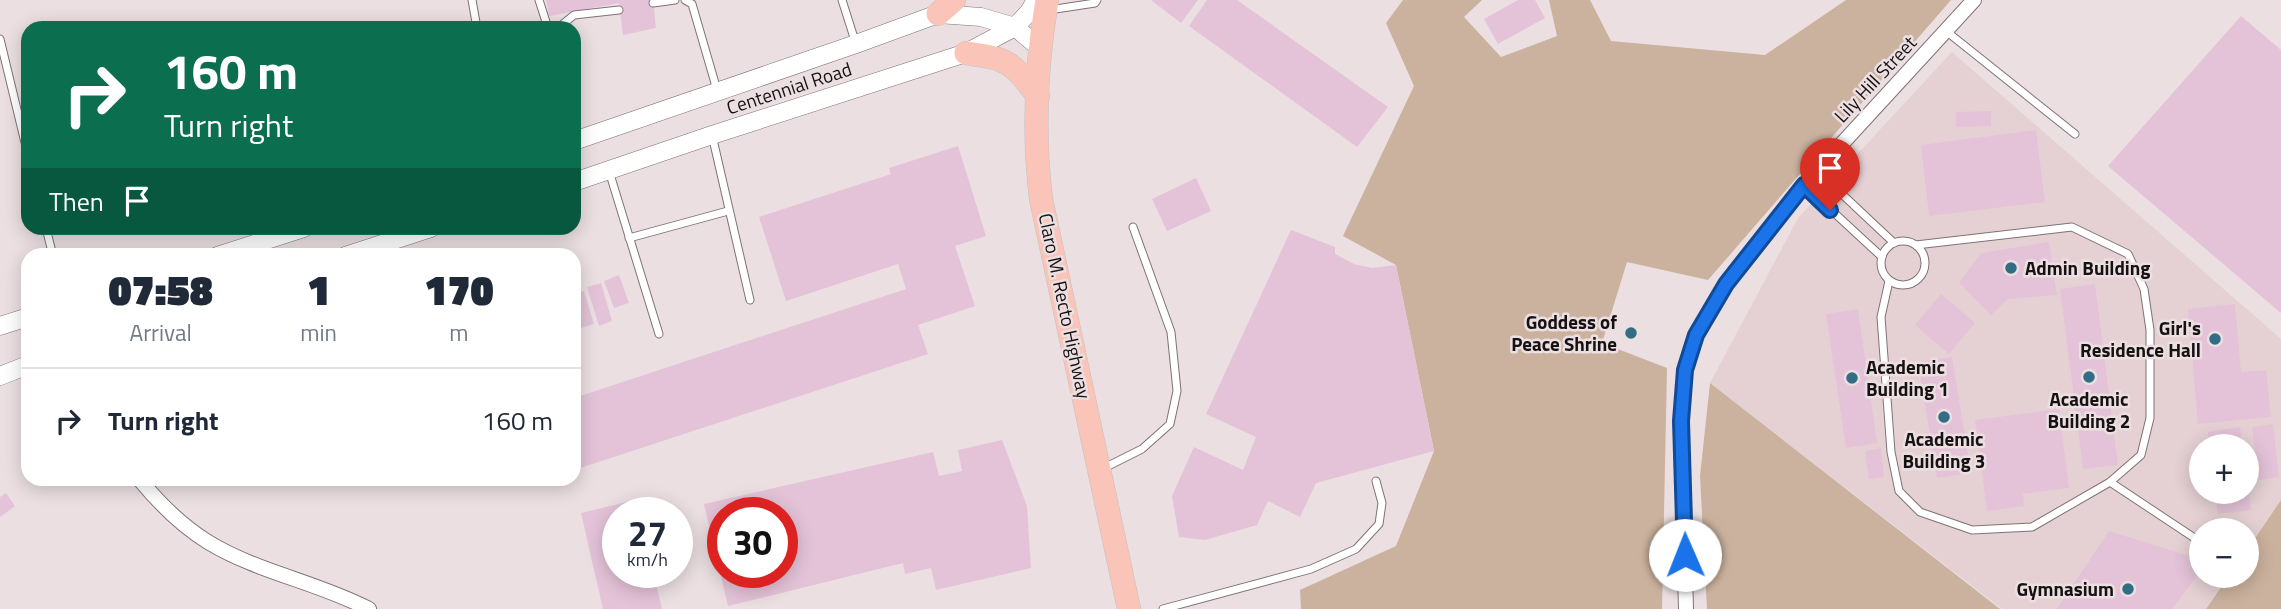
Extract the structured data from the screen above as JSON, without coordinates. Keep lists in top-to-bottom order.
{
  "streets": {
    "main road": ["Claro M. Recto Highway"],
    "street": ["Lily Hill Street", "Centennial Road"]
  },
  "crossings": [
    ["Centennial Road", "Claro M. Recto Highway"]
  ],
  "places": [
    "Admin Building",
    "Goddess of Peace Shrine",
    "Girl's Residence Hall",
    "Academic Building 2",
    "Academic Building 1",
    "Academic Building 3",
    "Gymnasium"
  ],
  "page": {
    "turn": ["160 m", "Turn right"],
    "then": "Then",
    "eta": [
      "07:58",
      "Arrival",
      "1",
      "min",
      "170",
      "m"
    ],
    "list": [
      {
        "name": "Turn right",
        "value": "160 m"
      }
    ],
    "map_buttons": ["+", "−"],
    "speed": "27 km/h",
    "limit": "30"
  }
}
